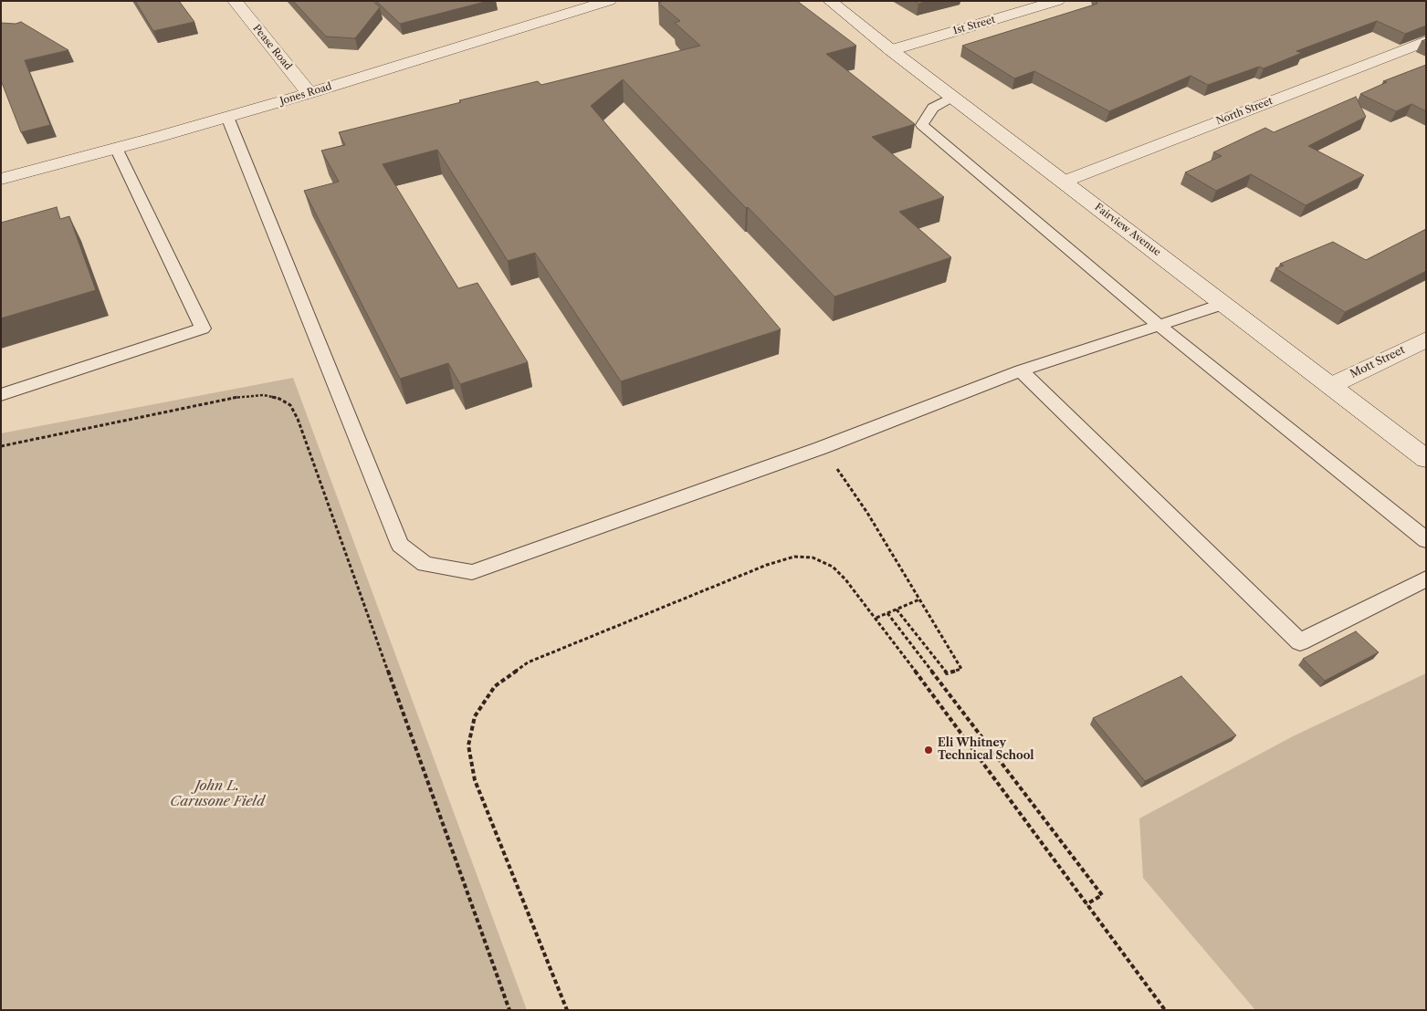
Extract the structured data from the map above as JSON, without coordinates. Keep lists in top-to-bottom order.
{
  "streets": {
    "street": [
      "1st Street",
      "Pease Road",
      "Jones Road",
      "North Street",
      "Fairview Avenue",
      "Mott Street"
    ]
  },
  "crossings": [
    ["1st Street", "Fairview Avenue"],
    ["Pease Road", "Jones Road"],
    ["North Street", "Fairview Avenue"],
    ["Fairview Avenue", "Mott Street"]
  ],
  "parks": ["John L. Carusone Field"],
  "places": ["Eli Whitney Technical School"]
}
